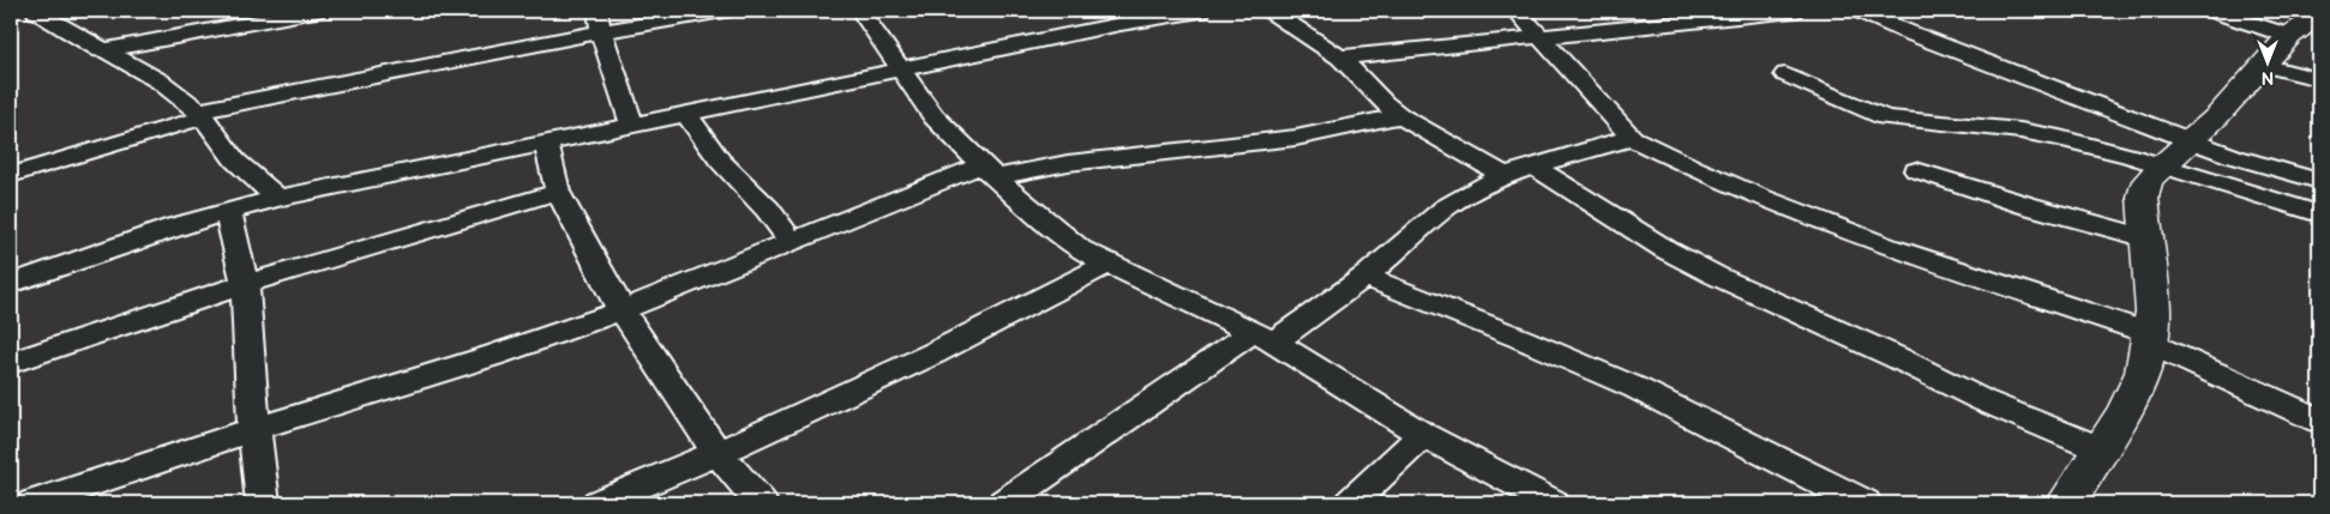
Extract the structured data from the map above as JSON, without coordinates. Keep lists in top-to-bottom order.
{
  "north": "bottom"
}
